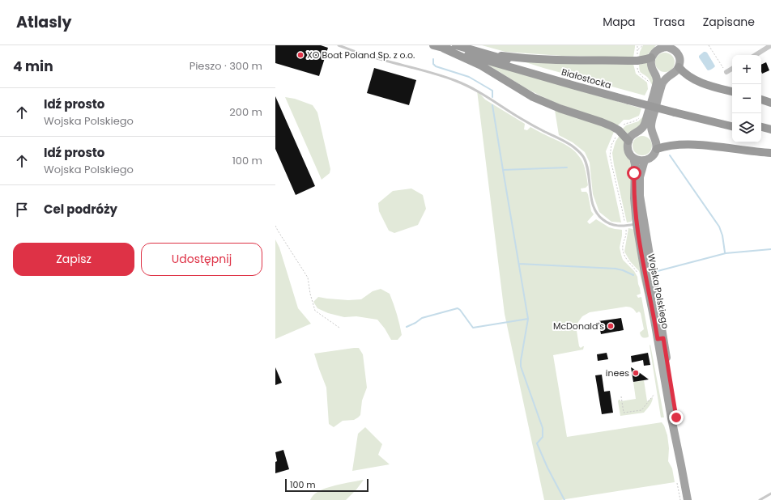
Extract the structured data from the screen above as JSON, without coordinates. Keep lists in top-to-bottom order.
{
  "streets": {
    "highway": ["Białostocka"],
    "main road": ["Wojska Polskiego"]
  },
  "places": ["XO Boat Poland Sp. z o.o.", "McDonald's", "inees"],
  "scale_bar": "100 m",
  "page": {
    "header": "Atlasly",
    "nav": ["Mapa", "Trasa", "Zapisane"],
    "heading": ["4 min", "Pieszo · 300 m"],
    "map_buttons": ["+", "−"],
    "list": [
      ["Idź prosto", "Wojska Polskiego", "200 m"],
      ["Idź prosto", "Wojska Polskiego", "100 m"],
      "Cel podróży"
    ],
    "buttons": ["Zapisz", "Udostępnij"],
    "scale": "100 m"
  }
}
